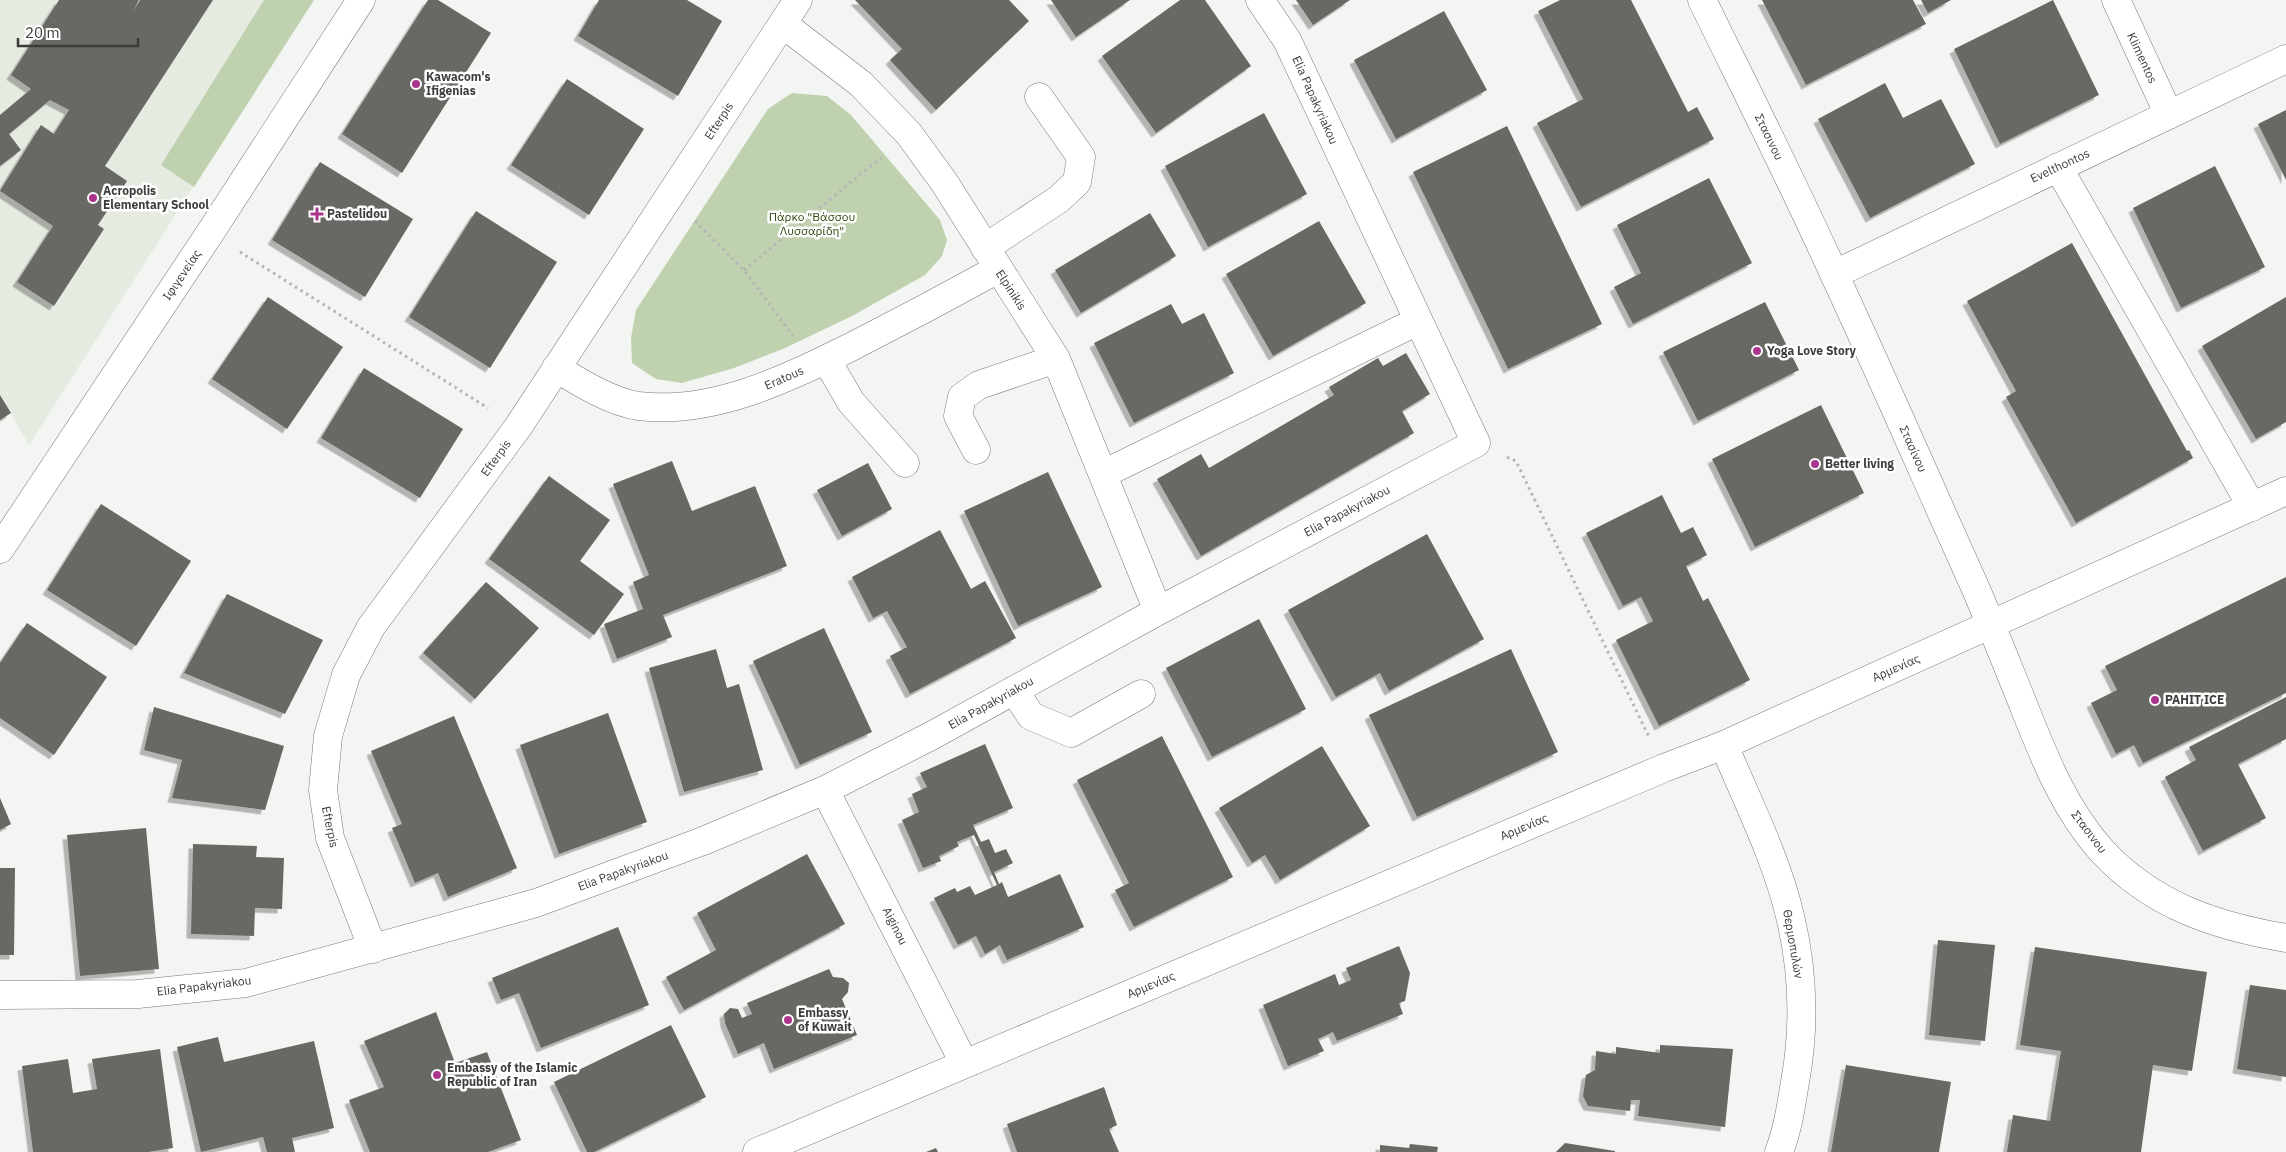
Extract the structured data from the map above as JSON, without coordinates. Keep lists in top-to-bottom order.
{
  "streets": {
    "street": [
      "Klimentos",
      "Elia Papakyriakou",
      "Efterpis",
      "Στασινου",
      "Evelthontos",
      "Ιφιγενείας",
      "Elpinikis",
      "Eratous",
      "Στασίνου",
      "Αρμενίας",
      "Aiginou",
      "Θερμοπυλών"
    ]
  },
  "crossings": [
    ["Klimentos", "Evelthontos"],
    ["Elia Papakyriakou", "Efterpis"],
    ["Elia Papakyriakou", "Elpinikis"],
    ["Elia Papakyriakou", "Aiginou"],
    ["Efterpis", "Elpinikis"],
    ["Efterpis", "Eratous"],
    ["Στασινου", "Evelthontos"],
    ["Στασινου", "Στασίνου"],
    ["Στασινου", "Αρμενίας"],
    ["Evelthontos", "Στασίνου"],
    ["Elpinikis", "Eratous"],
    ["Στασίνου", "Αρμενίας"],
    ["Αρμενίας", "Aiginou"],
    ["Αρμενίας", "Θερμοπυλών"]
  ],
  "parks": ["Πάρκο \"Βάσσου Λυσσαρίδη\""],
  "places": {
    "other": [
      "Kawacom's Ifigenias",
      "Acropolis Elementary School",
      "Yoga Love Story",
      "Better living",
      "PAHIT ICE",
      "Embassy of Kuwait",
      "Embassy of the Islamic Republic of Iran"
    ],
    "health": ["Pastelidou"]
  },
  "scale_bar": "20 m"
}
